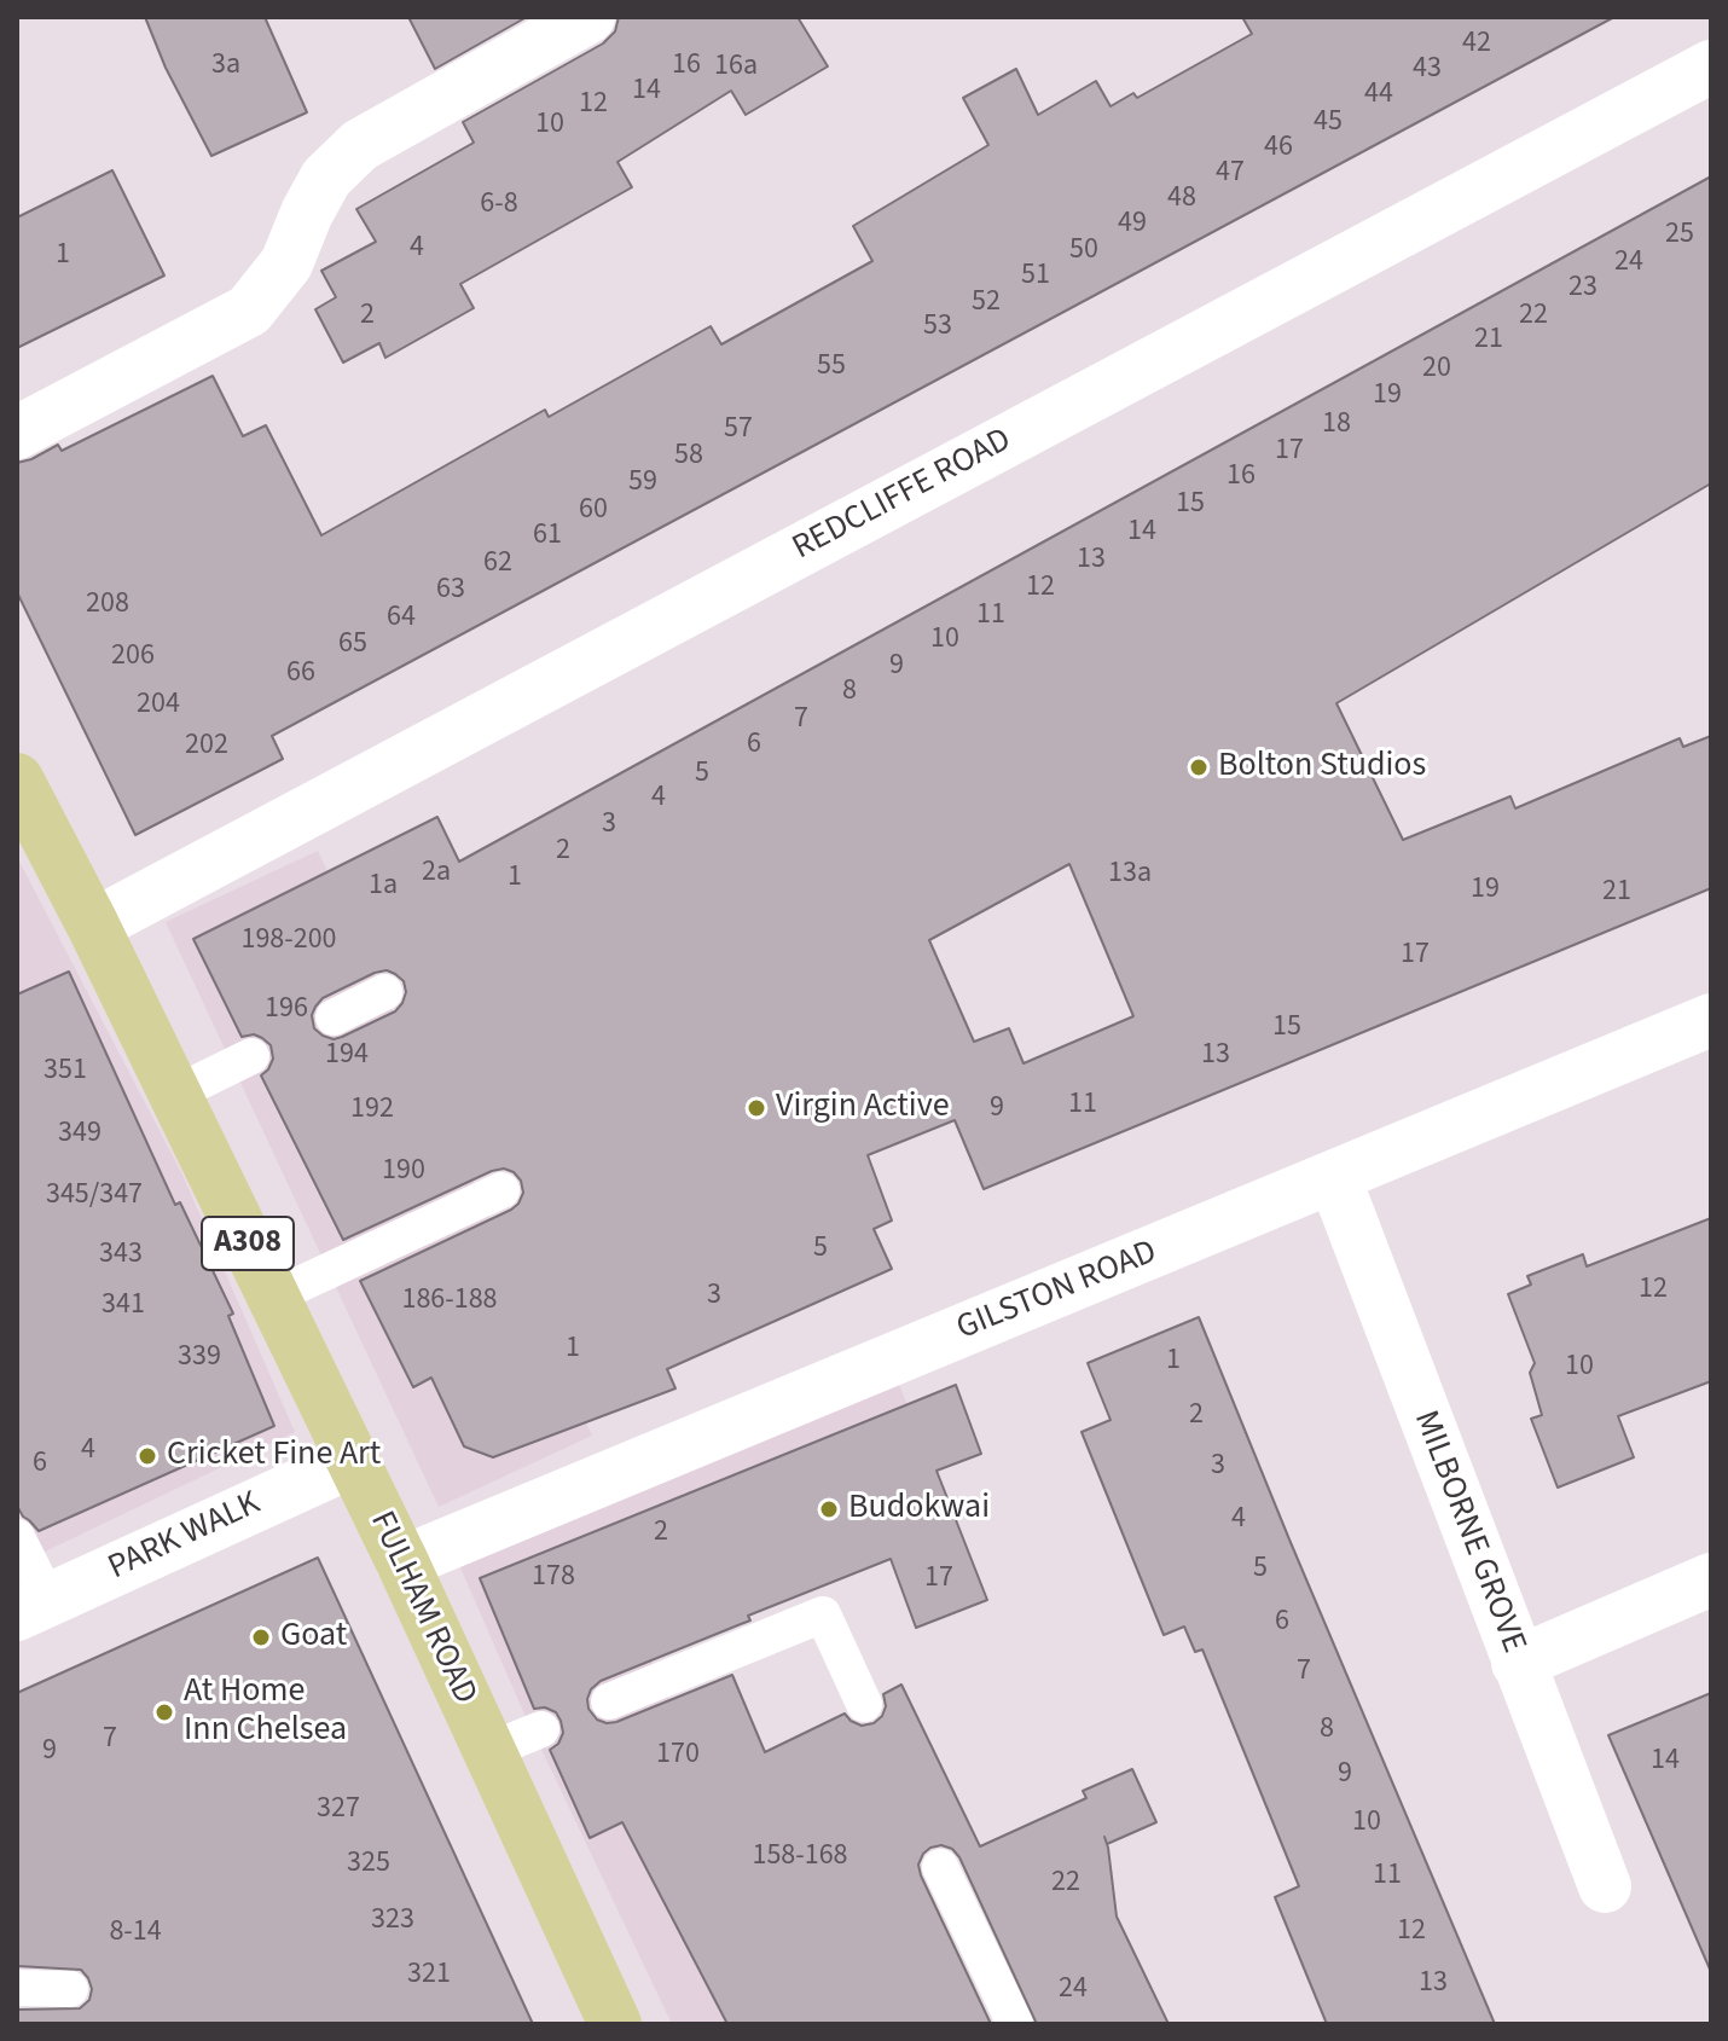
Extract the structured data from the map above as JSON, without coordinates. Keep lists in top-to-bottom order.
{
  "streets": {
    "main road": ["A308", "FULHAM ROAD"],
    "street": [
      "REDCLIFFE ROAD",
      "GILSTON ROAD",
      "MILBORNE GROVE",
      "PARK WALK"
    ]
  },
  "crossings": [
    ["REDCLIFFE ROAD", "FULHAM ROAD"],
    ["GILSTON ROAD", "MILBORNE GROVE"],
    ["GILSTON ROAD", "FULHAM ROAD"],
    ["PARK WALK", "FULHAM ROAD"]
  ],
  "places": [
    "Bolton Studios",
    "Virgin Active",
    "Cricket Fine Art",
    "Budokwai",
    "Goat",
    "At Home Inn Chelsea"
  ],
  "house_numbers": [
    "42",
    "3a",
    "16",
    "16a",
    "43",
    "14",
    "44",
    "12",
    "45",
    "10",
    "46",
    "47",
    "48",
    "6-8",
    "49",
    "25",
    "4",
    "50",
    "1",
    "24",
    "51",
    "23",
    "52",
    "2",
    "22",
    "53",
    "21",
    "55",
    "20",
    "19",
    "18",
    "57",
    "17",
    "58",
    "16",
    "59",
    "15",
    "60",
    "14",
    "61",
    "13",
    "62",
    "12",
    "63",
    "208",
    "11",
    "64",
    "10",
    "65",
    "206",
    "9",
    "66",
    "8",
    "204",
    "7",
    "6",
    "202",
    "5",
    "4",
    "3",
    "2",
    "2a",
    "13a",
    "1",
    "1a",
    "19",
    "21",
    "198-200",
    "17",
    "196",
    "15",
    "194",
    "13",
    "351",
    "11",
    "9",
    "192",
    "349",
    "190",
    "345/347",
    "5",
    "343",
    "12",
    "3",
    "186-188",
    "341",
    "1",
    "339",
    "1",
    "10",
    "2",
    "4",
    "6",
    "3",
    "4",
    "2",
    "5",
    "178",
    "17",
    "6",
    "7",
    "8",
    "7",
    "9",
    "170",
    "14",
    "9",
    "327",
    "10",
    "158-168",
    "325",
    "11",
    "22",
    "323",
    "12",
    "8-14",
    "321",
    "13",
    "24"
  ]
}
